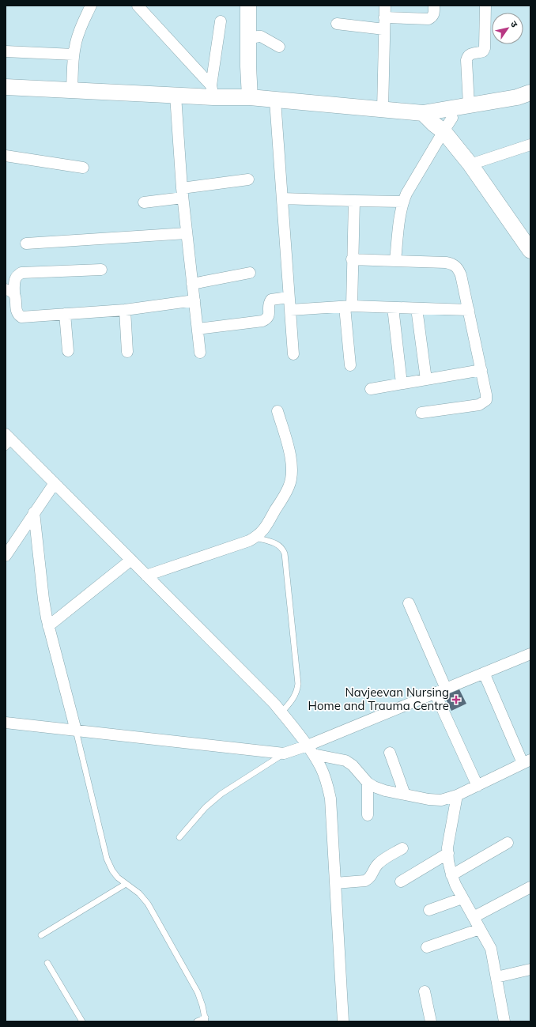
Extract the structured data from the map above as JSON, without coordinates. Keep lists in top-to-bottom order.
{
  "places": {
    "health": ["Navjeevan Nursing Home and Trauma Centre"]
  },
  "north": "top right"
}
